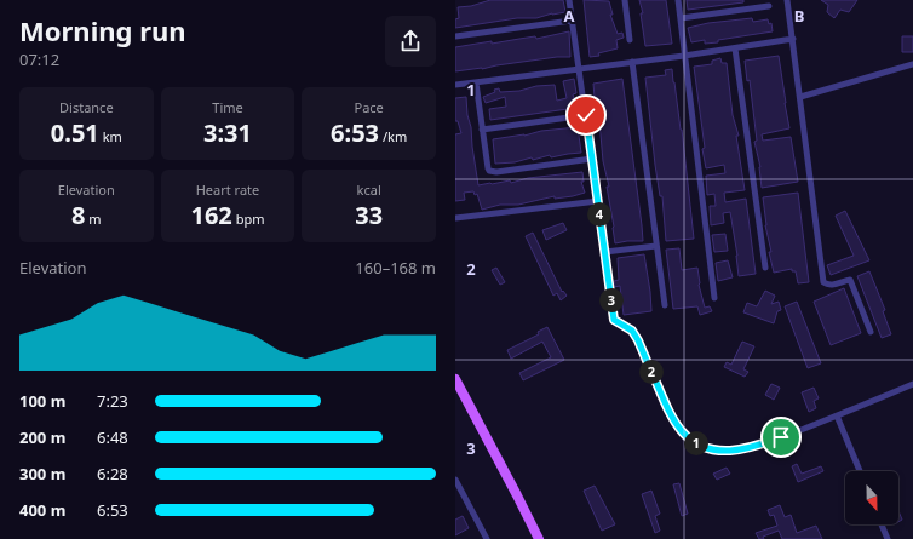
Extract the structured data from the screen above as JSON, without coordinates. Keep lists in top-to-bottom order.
{
  "north": "bottom",
  "page": {
    "heading": ["Morning run", "07:12"],
    "stats": [
      ["Distance", "0.51 km"],
      ["Time", "3:31"],
      ["Pace", "6:53 /km"],
      ["Elevation", "8 m"],
      ["Heart rate", "162 bpm"],
      ["kcal", "33"]
    ],
    "pins": [
      "4",
      "3",
      "2",
      "1"
    ],
    "chart": ["Elevation", "160–168 m"],
    "list": [
      {
        "name": "100 m",
        "note": "7:23"
      },
      {
        "name": "200 m",
        "note": "6:48"
      },
      {
        "name": "300 m",
        "note": "6:28"
      },
      {
        "name": "400 m",
        "note": "6:53"
      }
    ]
  },
  "grid": {
    "columns": ["A", "B"],
    "rows": ["1", "2", "3"]
  }
}
